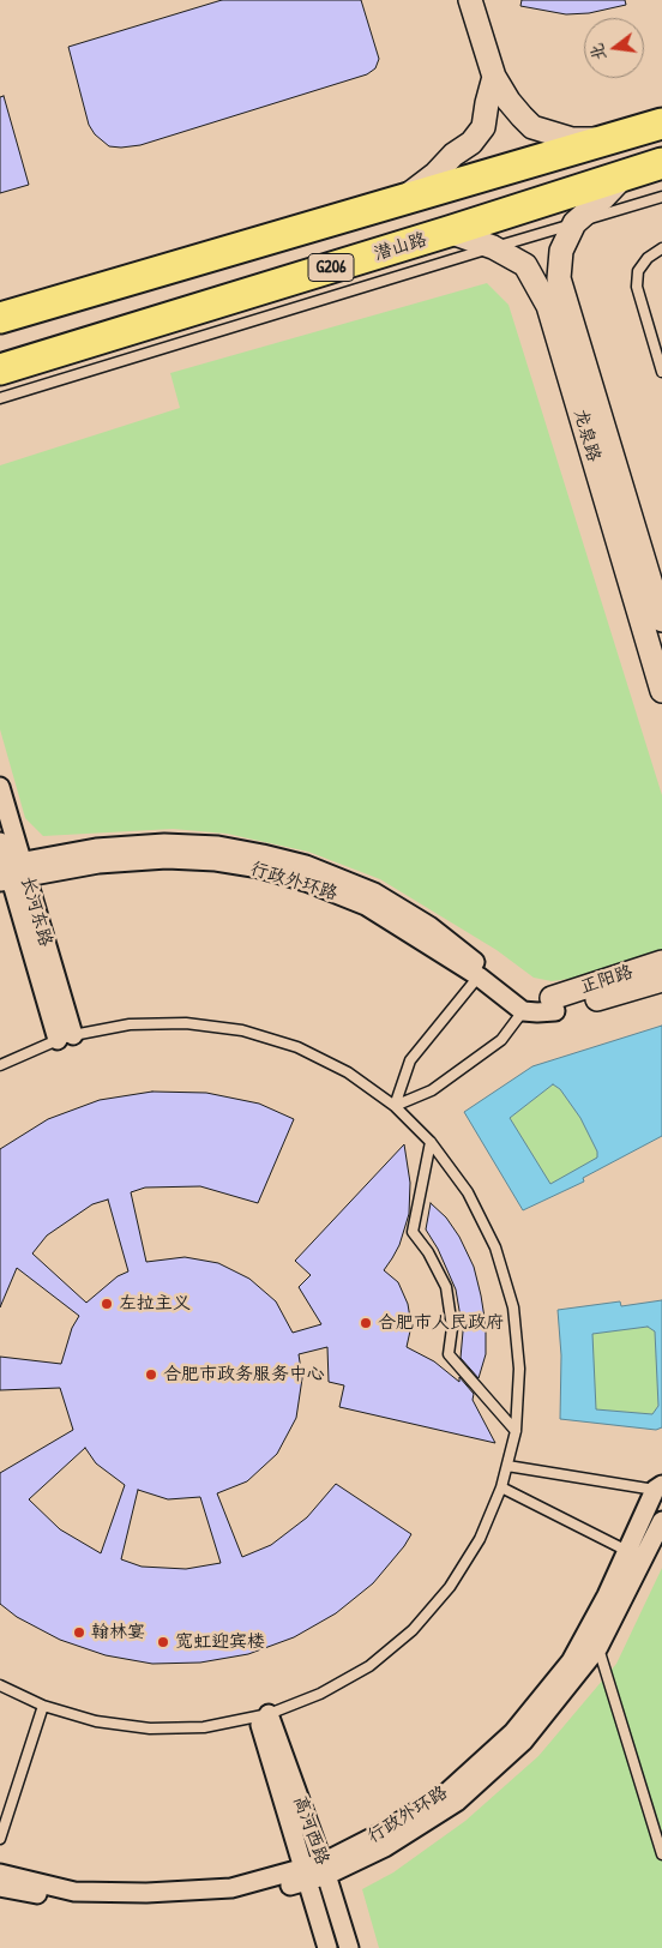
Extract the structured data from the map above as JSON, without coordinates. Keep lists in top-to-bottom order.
{
  "streets": {
    "main road": ["潜山路", "G206"],
    "street": [
      "龙泉路",
      "行政外环路",
      "长河东路",
      "正阳路",
      "高河西路"
    ]
  },
  "crossings": [
    ["潜山路", "龙泉路"],
    ["行政外环路", "长河东路"],
    ["行政外环路", "正阳路"],
    ["行政外环路", "高河西路"]
  ],
  "places": [
    "左拉主义",
    "合肥市人民政府",
    "合肥市政务服务中心",
    "翰林宴",
    "宽虹迎宾楼"
  ],
  "north": "left"
}
